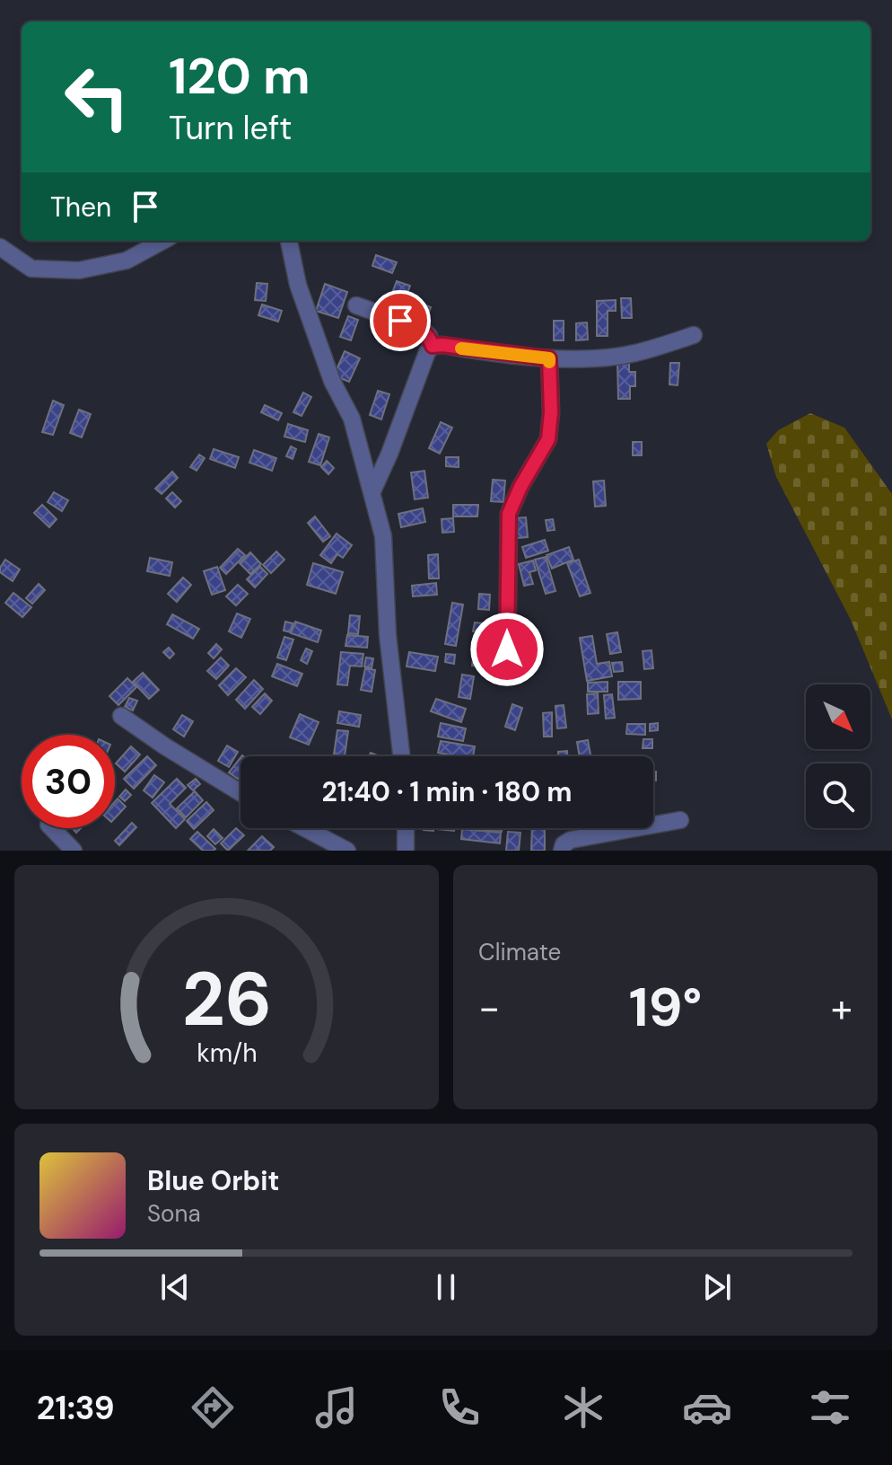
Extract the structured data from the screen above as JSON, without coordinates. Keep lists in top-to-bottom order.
{
  "north": "bottom right",
  "page": {
    "turn": ["120 m", "Turn left"],
    "then": "Then",
    "limit": "30",
    "trip": "21:40 · 1 min · 180 m",
    "tile": "Climate",
    "heat": ["−", "19°", "+"],
    "song": ["Blue Orbit", "Sona"],
    "tabs": "21:39",
    "gauge": ["26", "km/h"]
  }
}
